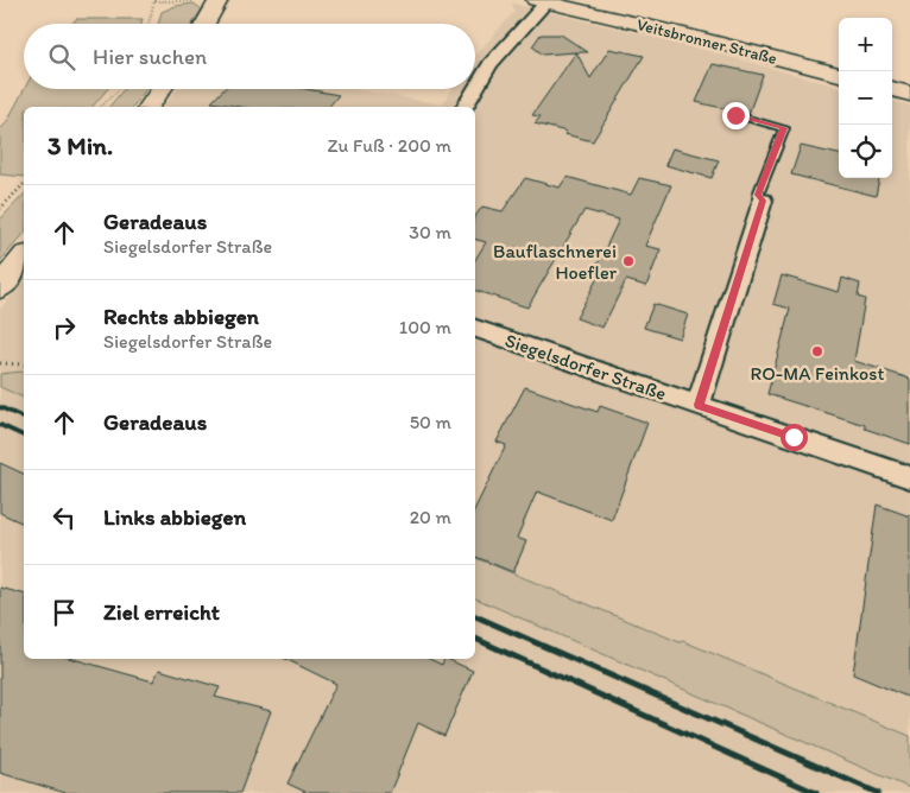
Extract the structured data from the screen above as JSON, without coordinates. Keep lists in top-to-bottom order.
{
  "streets": {
    "street": ["Veitsbronner Straße", "Siegelsdorfer Straße"]
  },
  "places": ["Bauflaschnerei Hoefler", "RO-MA Feinkost"],
  "page": {
    "map_buttons": ["+", "−"],
    "search": "Hier suchen",
    "heading": ["3 Min.", "Zu Fuß · 200 m"],
    "list": [
      ["Geradeaus", "Siegelsdorfer Straße", "30 m"],
      ["Rechts abbiegen", "Siegelsdorfer Straße", "100 m"],
      ["Geradeaus", "50 m"],
      ["Links abbiegen", "20 m"],
      "Ziel erreicht"
    ]
  }
}
